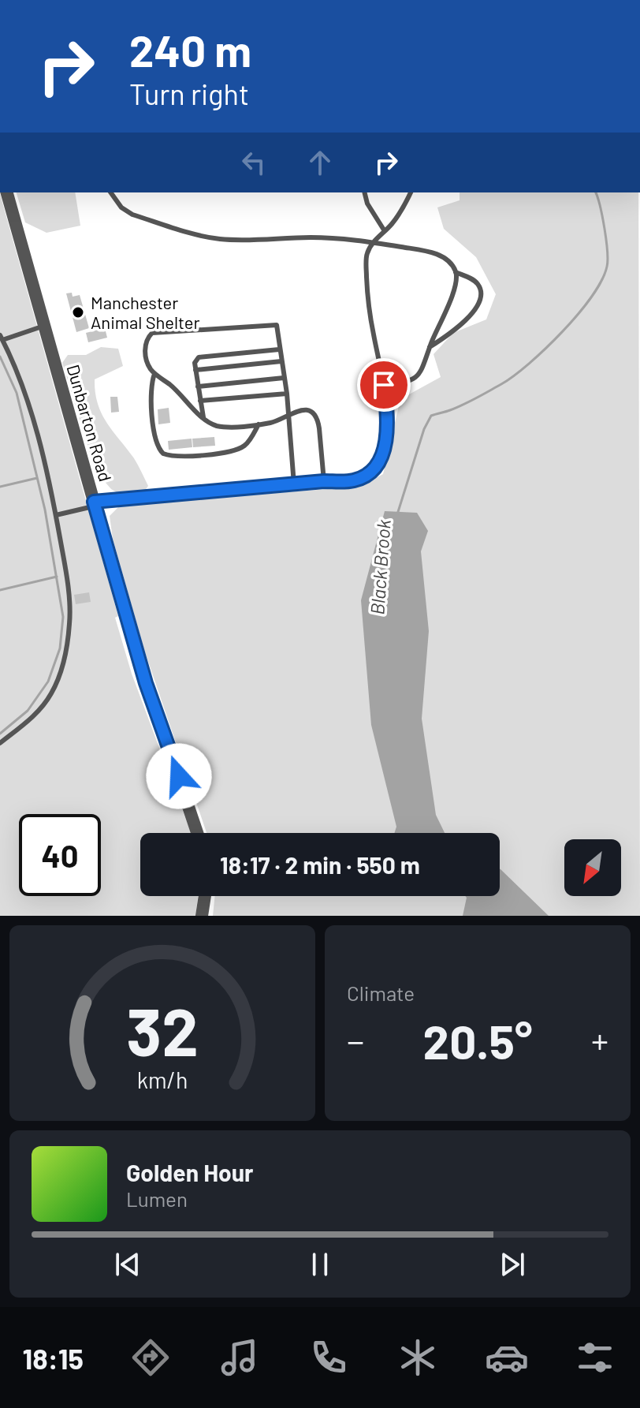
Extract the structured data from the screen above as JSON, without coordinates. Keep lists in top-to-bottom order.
{
  "streets": {
    "street": ["Dunbarton Road"]
  },
  "water": ["Black Brook"],
  "places": ["Manchester Animal Shelter"],
  "north": "bottom left",
  "page": {
    "turn": ["240 m", "Turn right"],
    "limit": "40",
    "trip": "18:17 · 2 min · 550 m",
    "tile": "Climate",
    "heat": ["−", "20.5°", "+"],
    "song": ["Golden Hour", "Lumen"],
    "tabs": "18:15",
    "gauge": ["32", "km/h"]
  }
}
